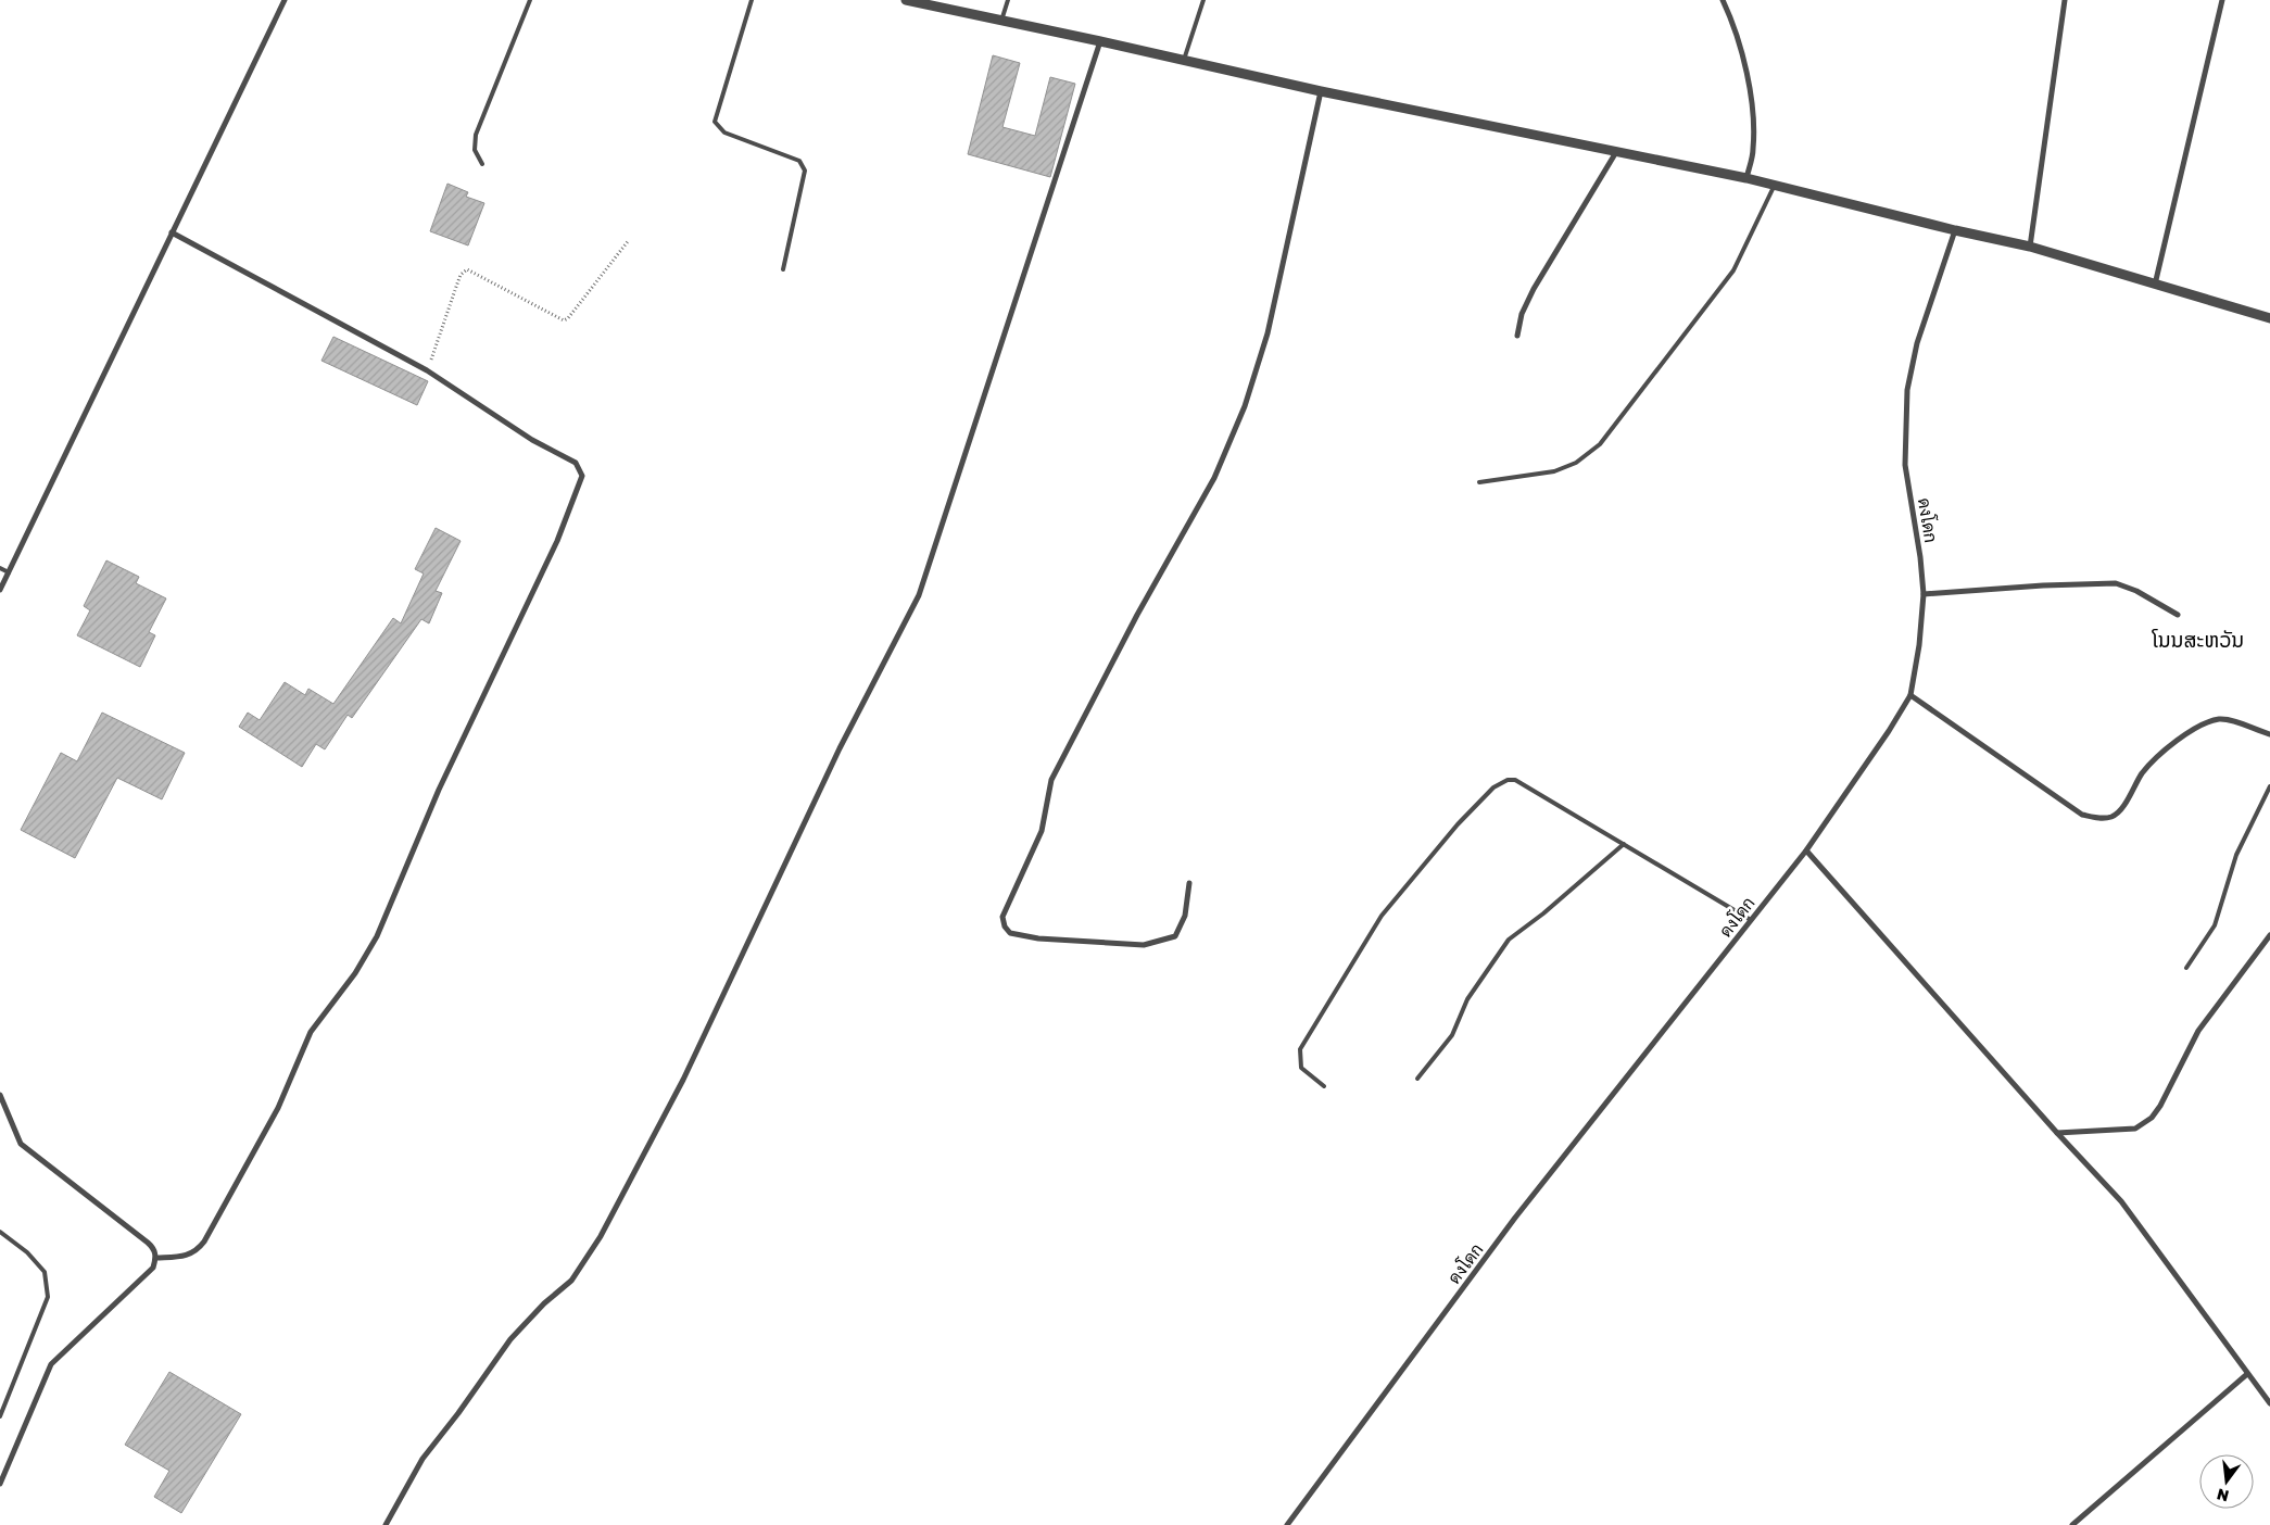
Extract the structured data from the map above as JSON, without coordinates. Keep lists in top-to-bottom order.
{
  "streets": {
    "street": ["ดงโดก"]
  },
  "districts": ["ໂນນສະຫວັນ"],
  "north": "bottom"
}
